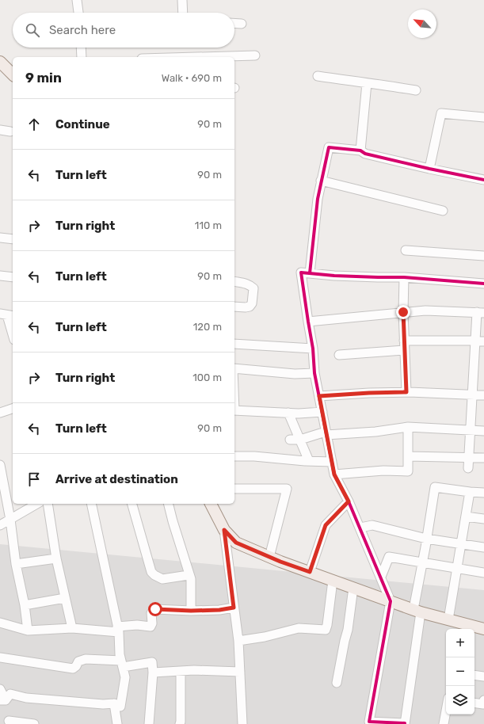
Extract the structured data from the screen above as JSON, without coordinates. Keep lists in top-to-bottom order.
{
  "north": "top left",
  "page": {
    "search": "Search here",
    "heading": ["9 min", "Walk · 690 m"],
    "list": [
      ["Continue", "90 m"],
      ["Turn left", "90 m"],
      ["Turn right", "110 m"],
      ["Turn left", "90 m"],
      ["Turn left", "120 m"],
      ["Turn right", "100 m"],
      ["Turn left", "90 m"],
      "Arrive at destination"
    ],
    "map_buttons": ["+", "−"]
  }
}
